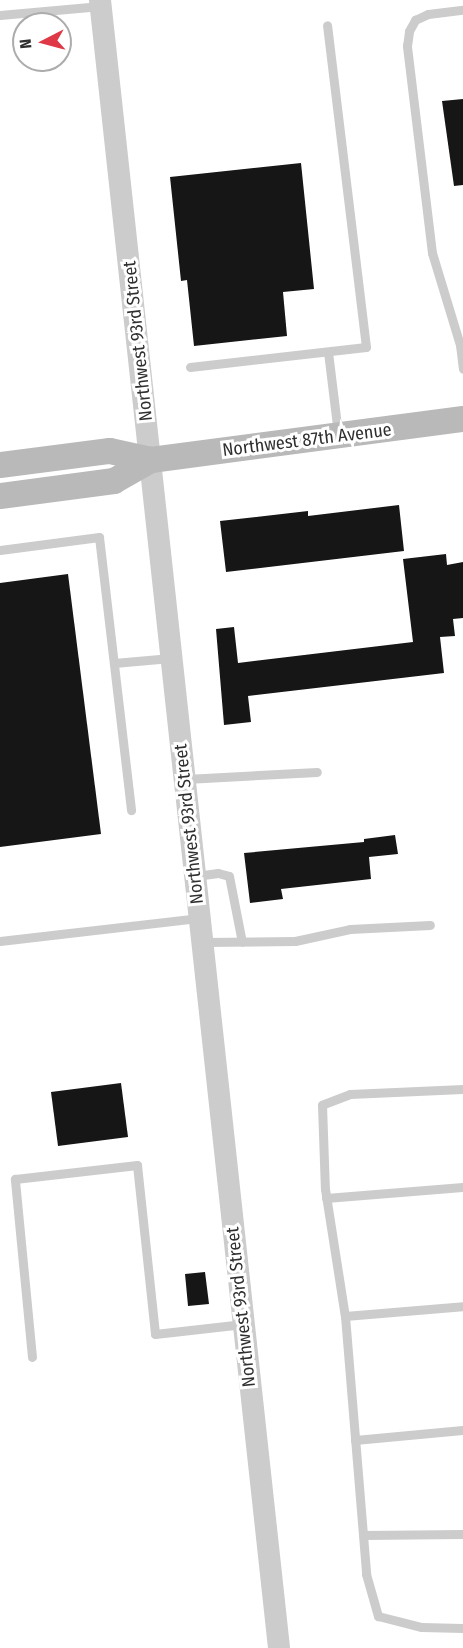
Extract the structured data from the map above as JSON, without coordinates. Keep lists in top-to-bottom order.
{
  "streets": {
    "main road": ["Northwest 87th Avenue"],
    "street": ["Northwest 93rd Street"]
  },
  "crossings": [
    ["Northwest 93rd Street", "Northwest 87th Avenue"]
  ],
  "north": "left"
}
